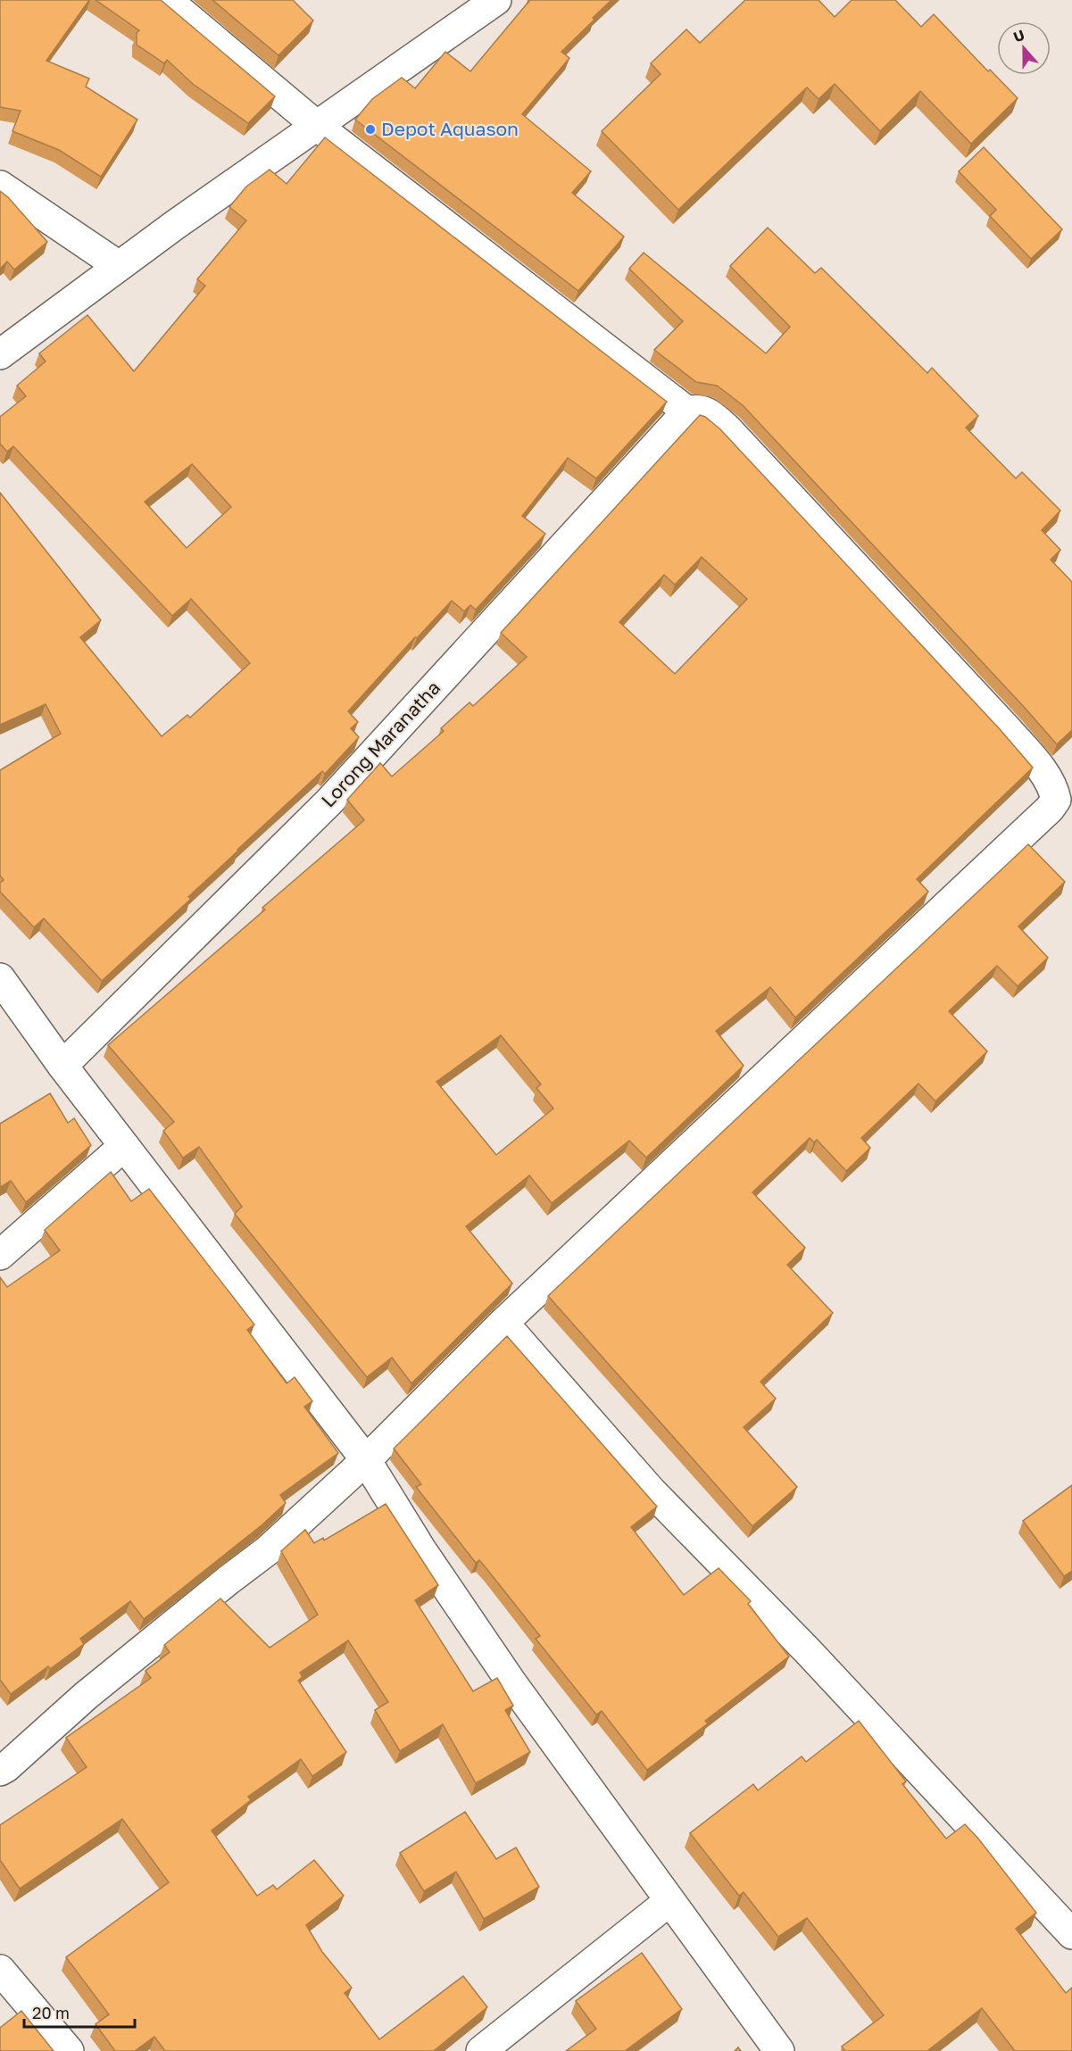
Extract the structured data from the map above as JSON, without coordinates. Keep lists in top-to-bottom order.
{
  "streets": {
    "street": ["Lorong Maranatha"]
  },
  "places": ["Depot Aquason"],
  "scale_bar": "20 m",
  "north": "top"
}
